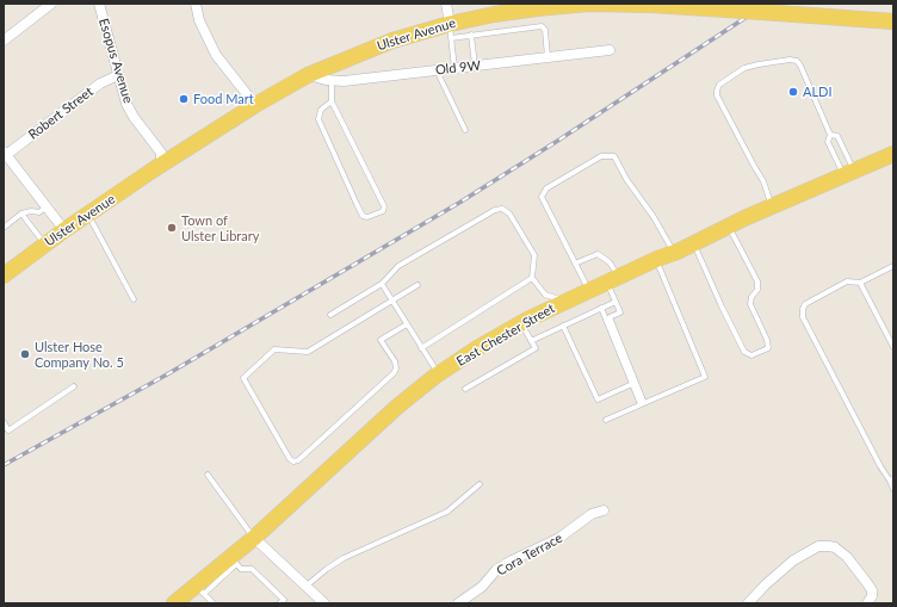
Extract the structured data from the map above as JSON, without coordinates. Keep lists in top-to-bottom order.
{
  "streets": {
    "main road": ["Ulster Avenue", "East Chester Street"],
    "street": [
      "Esopus Avenue",
      "Old 9W",
      "Robert Street",
      "Cora Terrace"
    ]
  },
  "crossings": [
    ["Ulster Avenue", "Esopus Avenue"],
    ["Ulster Avenue", "Old 9W"],
    ["Esopus Avenue", "Robert Street"]
  ],
  "places": [
    "ALDI",
    "Food Mart",
    "Town of Ulster Library",
    "Ulster Hose Company No. 5"
  ]
}
